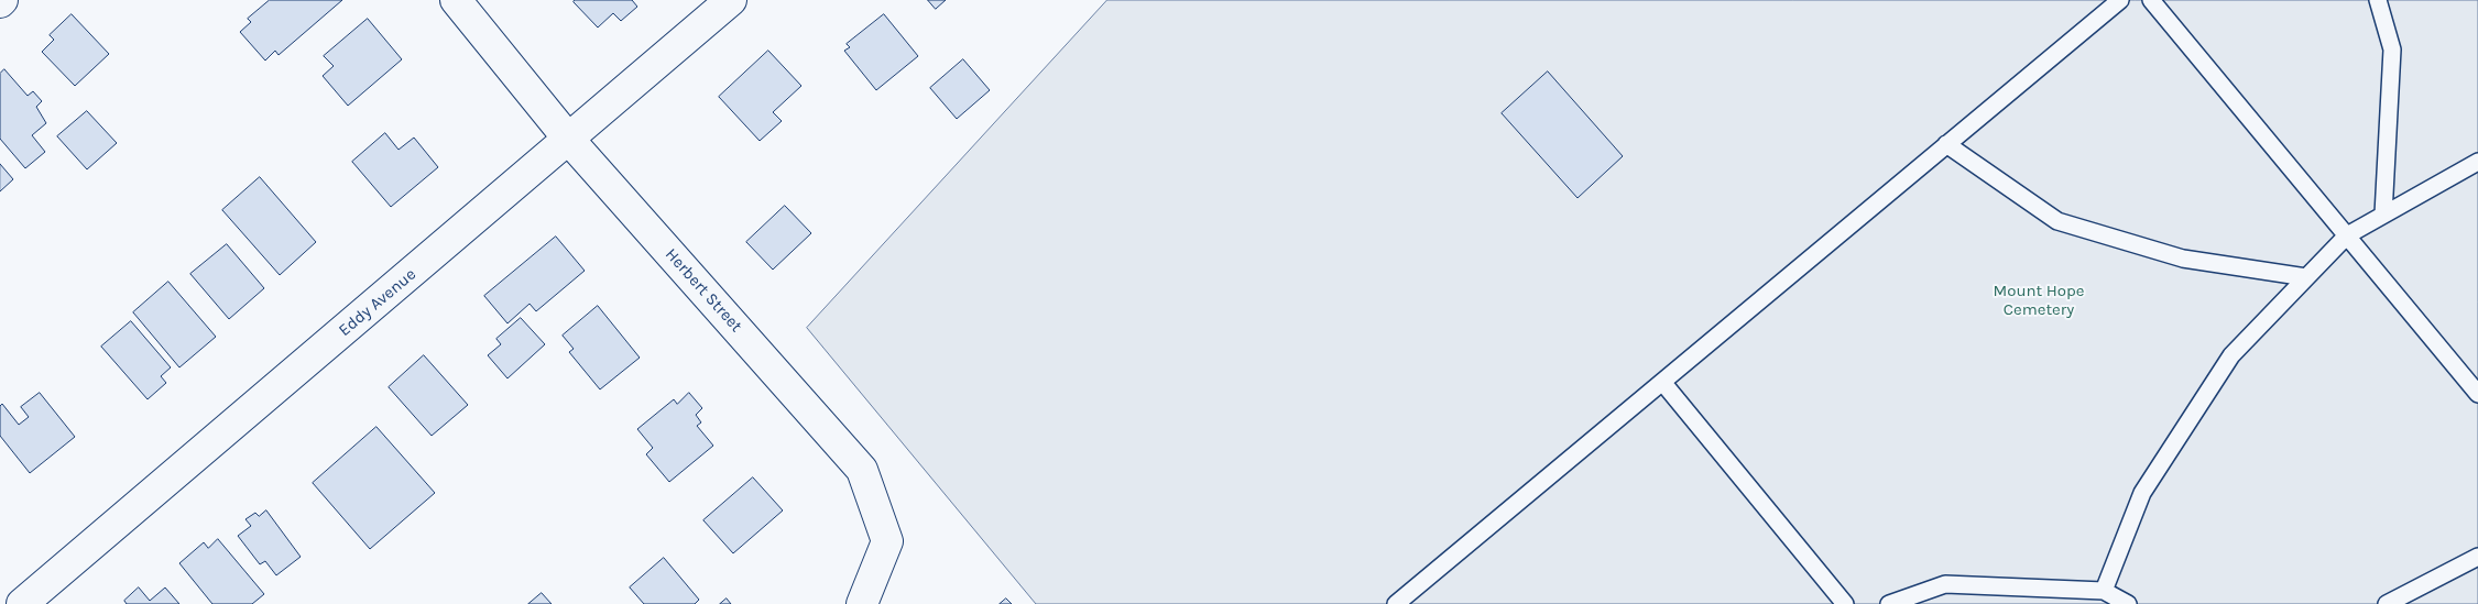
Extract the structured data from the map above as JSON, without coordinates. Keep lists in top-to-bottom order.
{
  "streets": {
    "street": ["Herbert Street", "Eddy Avenue"]
  },
  "crossings": [
    ["Herbert Street", "Eddy Avenue"]
  ],
  "parks": ["Mount Hope Cemetery"]
}
